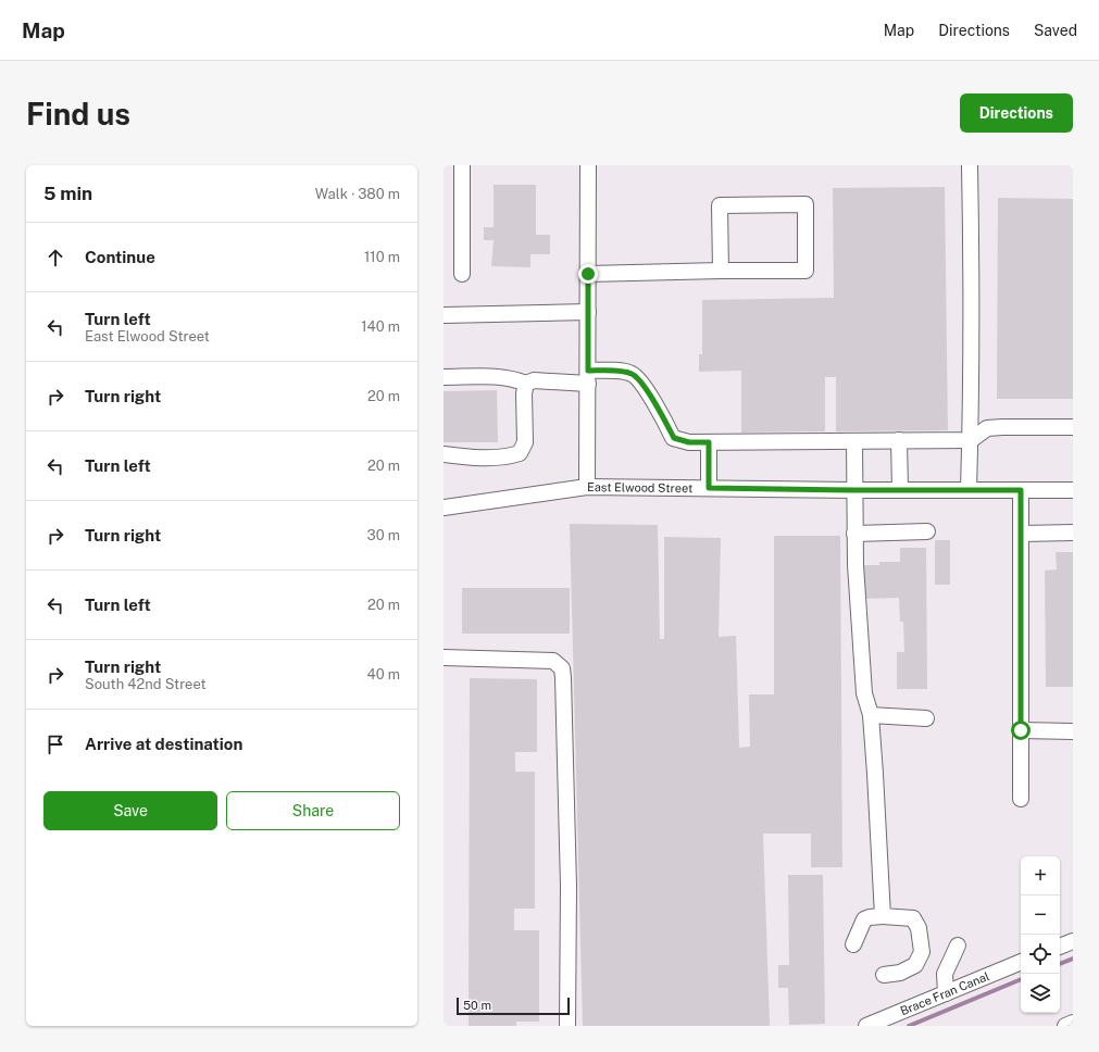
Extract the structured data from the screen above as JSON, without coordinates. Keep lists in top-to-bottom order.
{
  "streets": {
    "street": ["East Elwood Street", "Brace Fran Canal"]
  },
  "scale_bar": "50 m",
  "page": {
    "header": "Map",
    "nav": ["Map", "Directions", "Saved"],
    "buttons": [
      "Directions",
      ["Save", "Share"]
    ],
    "title": "Find us",
    "heading": ["5 min", "Walk · 380 m"],
    "list": [
      ["Continue", "110 m"],
      ["Turn left", "East Elwood Street", "140 m"],
      ["Turn right", "20 m"],
      ["Turn left", "20 m"],
      ["Turn right", "30 m"],
      ["Turn left", "20 m"],
      ["Turn right", "South 42nd Street", "40 m"],
      "Arrive at destination"
    ],
    "map_buttons": ["+", "−"],
    "scale": "50 m"
  }
}
